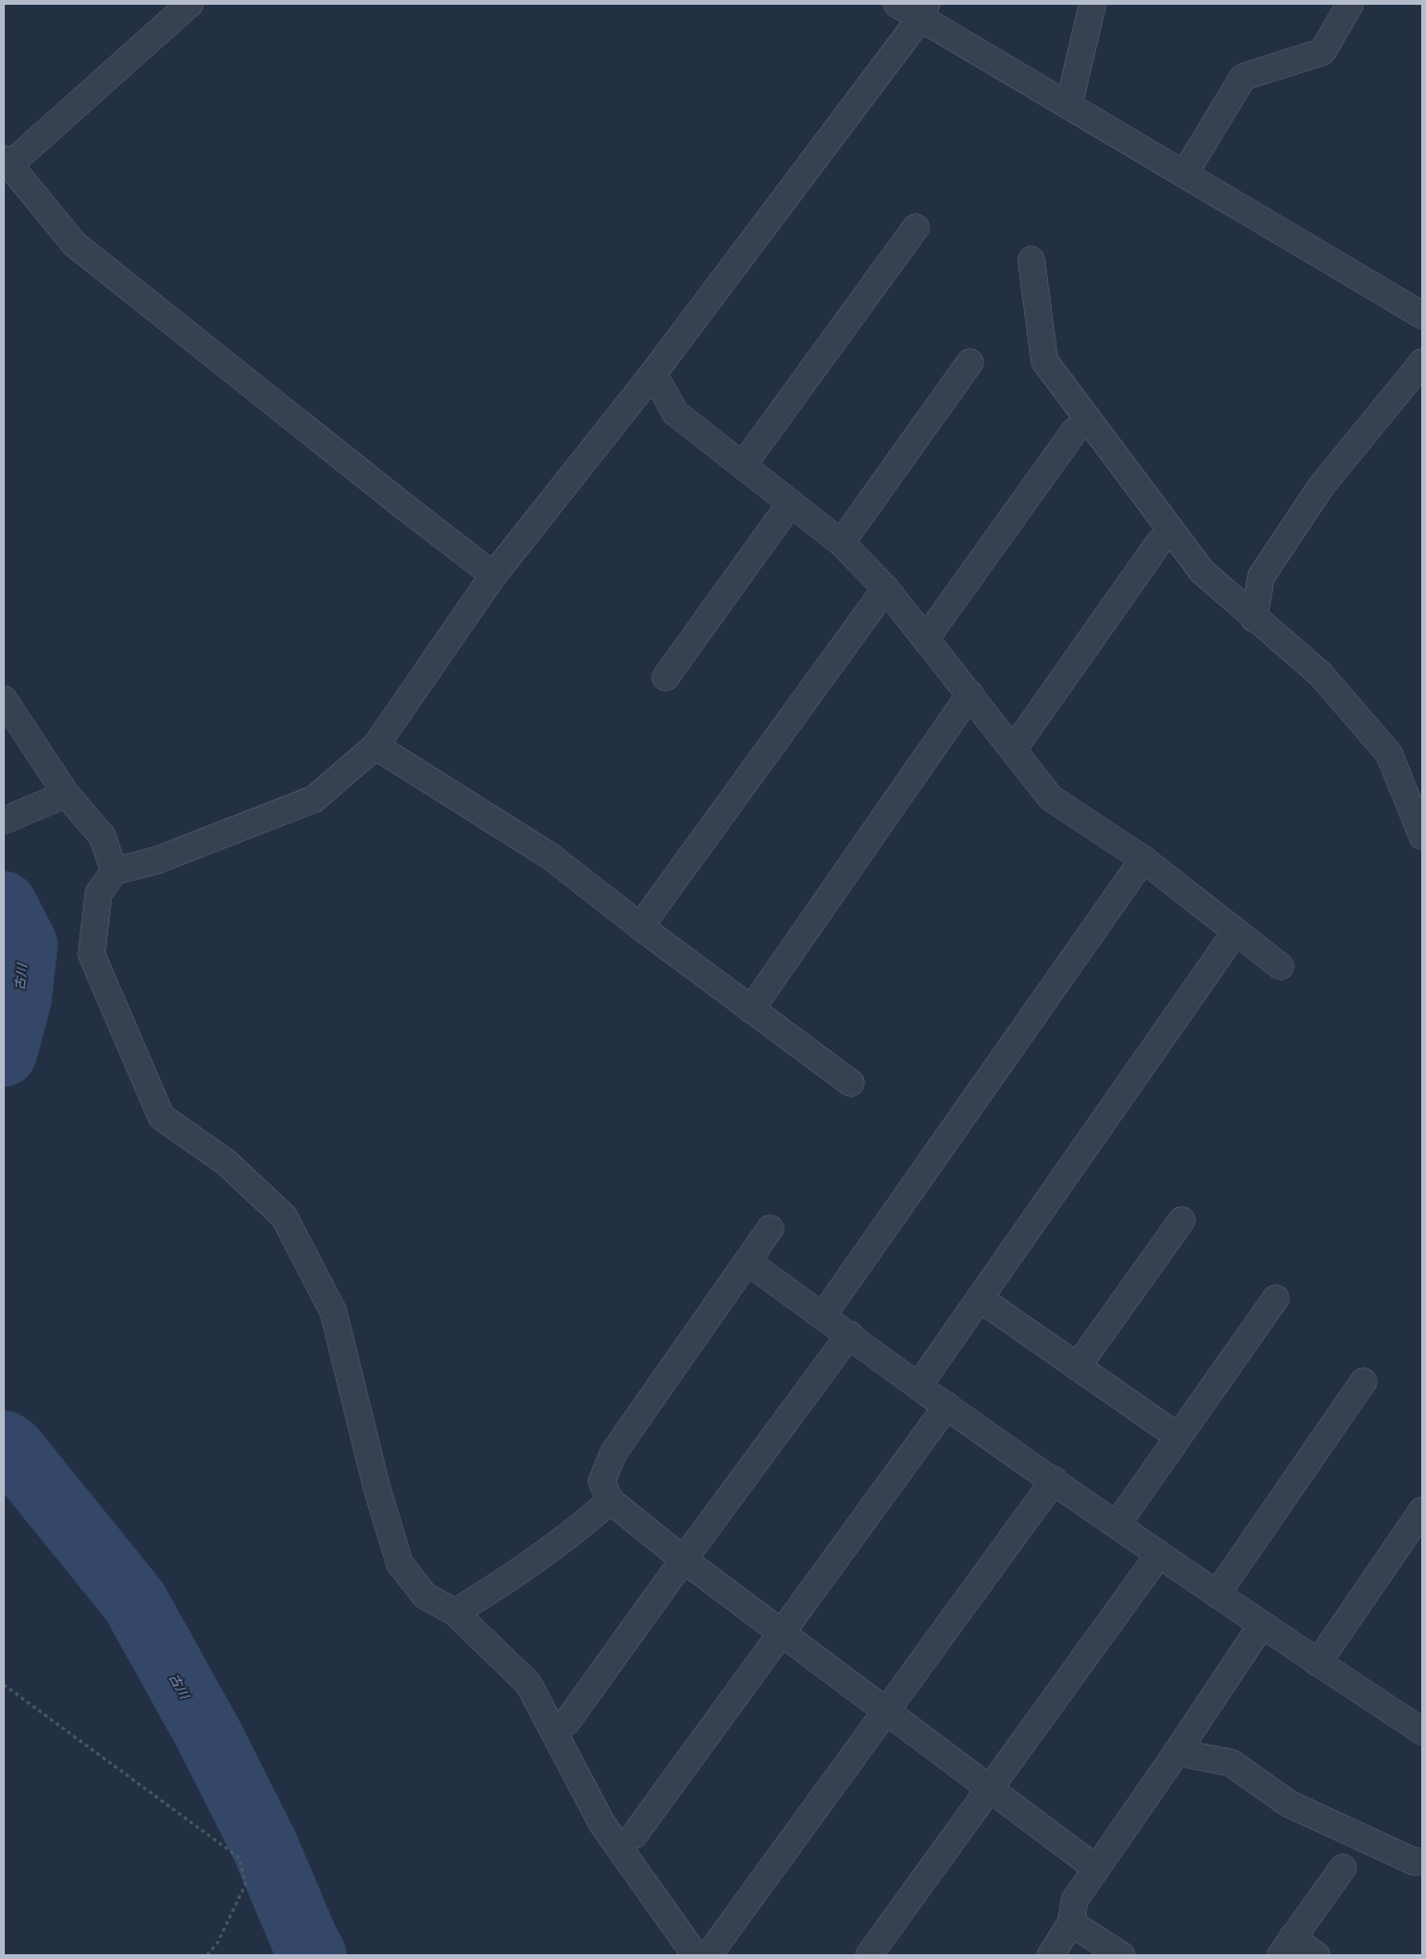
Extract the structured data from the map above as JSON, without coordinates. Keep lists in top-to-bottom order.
{
  "water": ["古川"]
}
